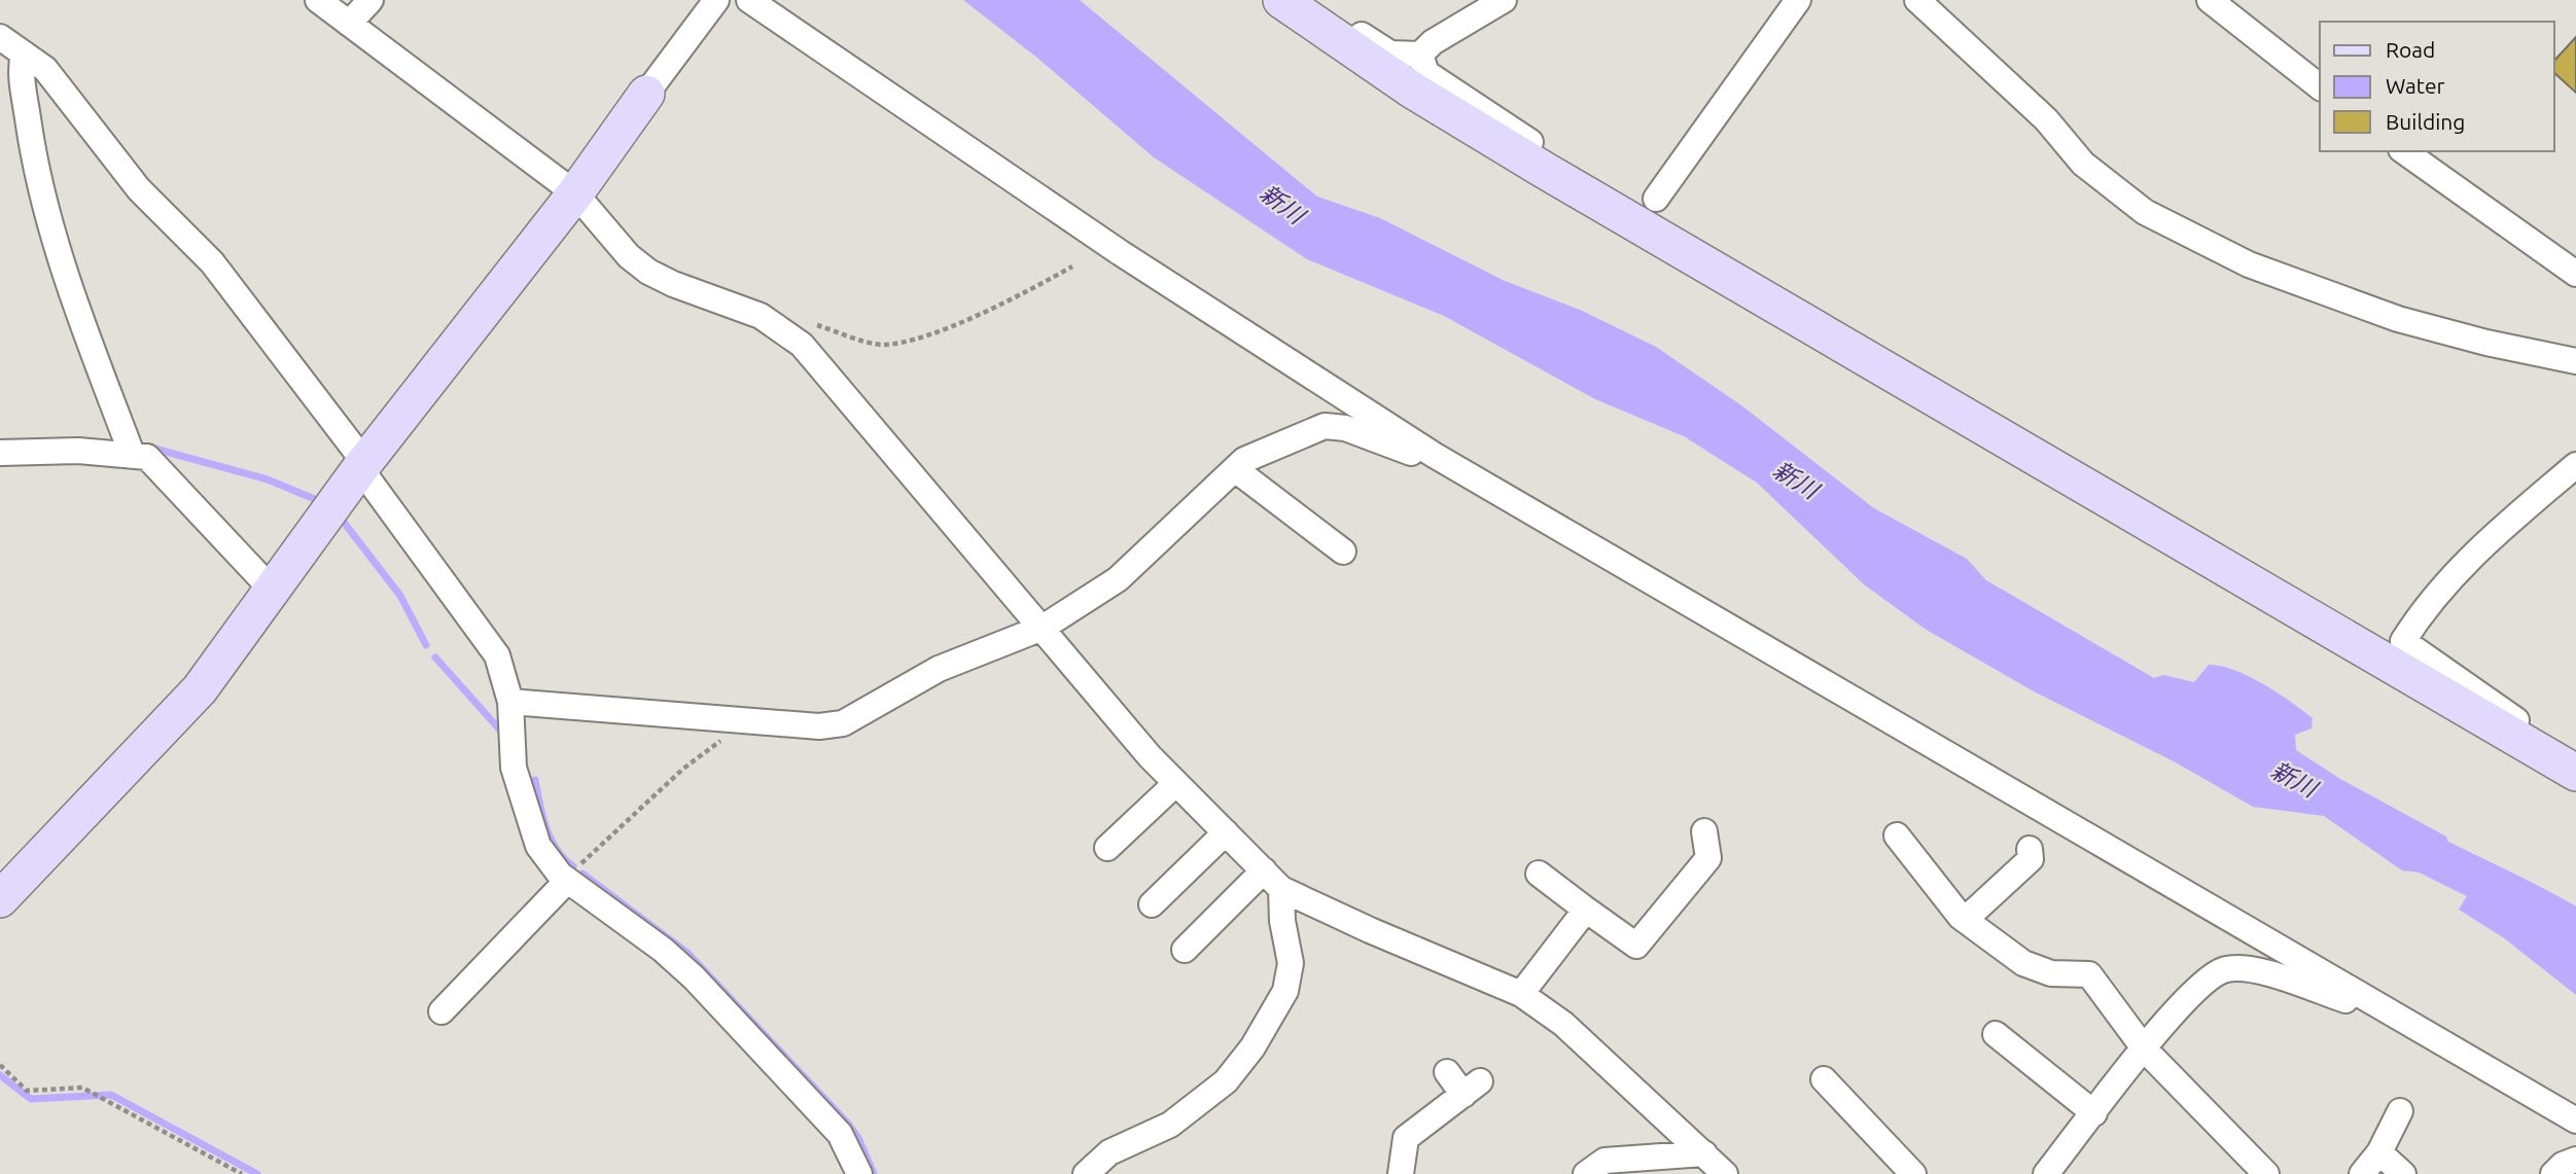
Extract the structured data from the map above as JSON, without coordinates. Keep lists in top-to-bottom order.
{
  "water": ["新川"],
  "legend": ["Road", "Water", "Building"]
}
